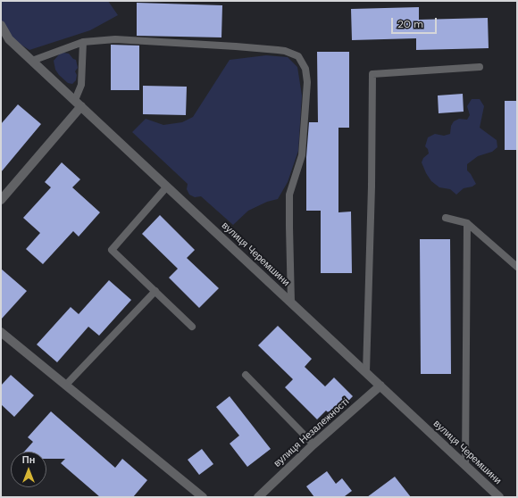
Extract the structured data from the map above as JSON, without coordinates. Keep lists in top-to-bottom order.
{
  "streets": {
    "street": ["вулиця Черемшини", "вулиця Незалежності"]
  },
  "crossings": [
    ["вулиця Черемшини", "вулиця Незалежності"]
  ],
  "scale_bar": "20 m",
  "north": "top"
}
